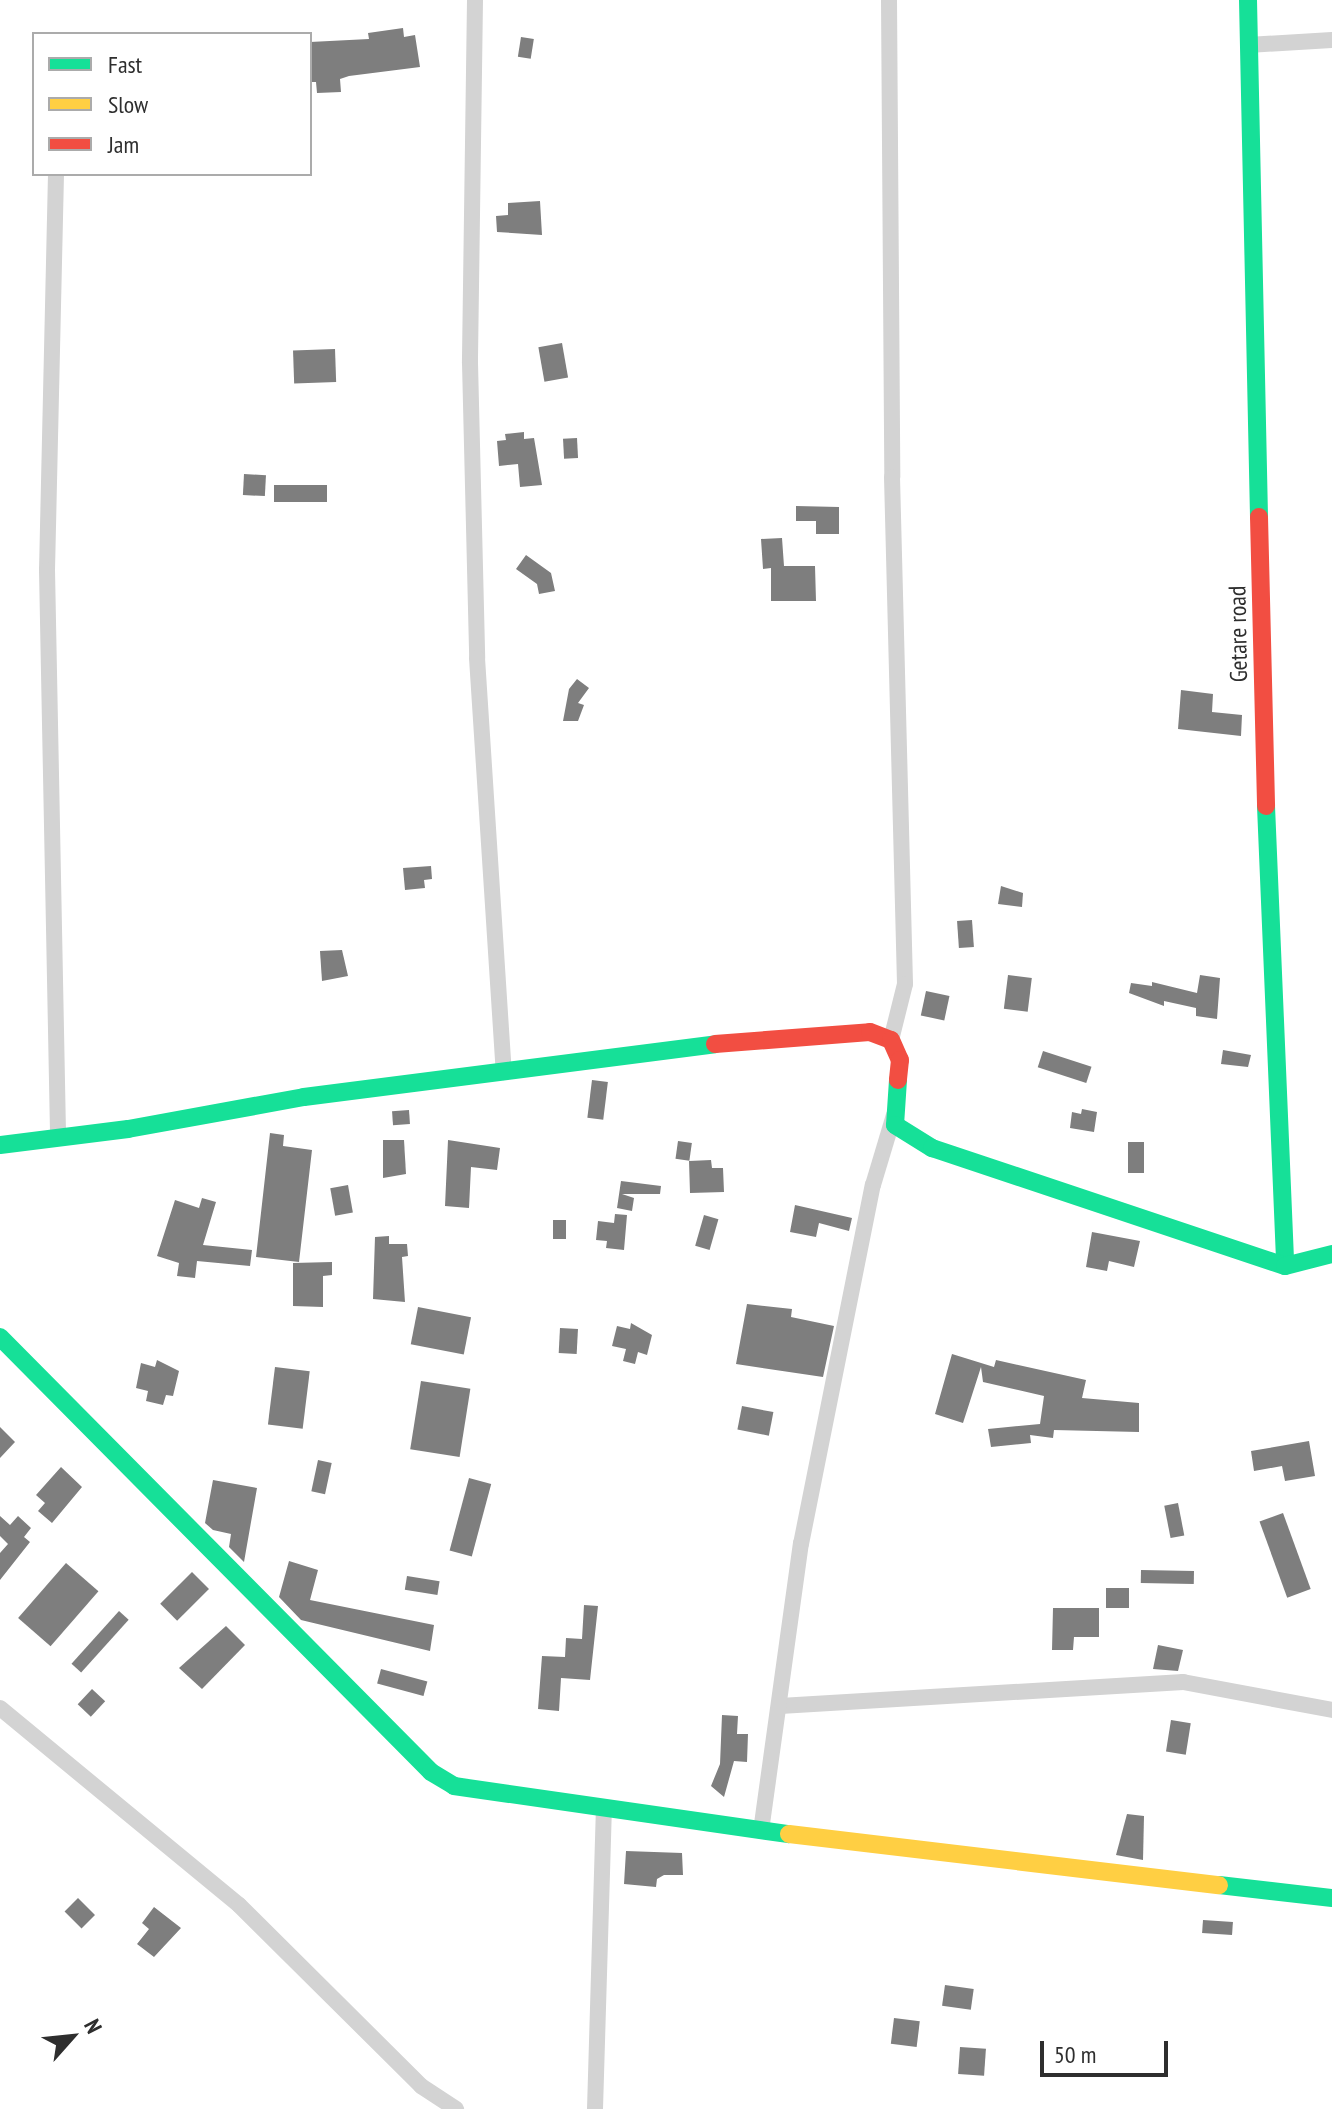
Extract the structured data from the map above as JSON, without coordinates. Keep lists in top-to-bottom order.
{
  "streets": {
    "street": ["Getare road"]
  },
  "legend": ["Fast", "Slow", "Jam"],
  "scale_bar": "50 m",
  "north": "top right"
}
